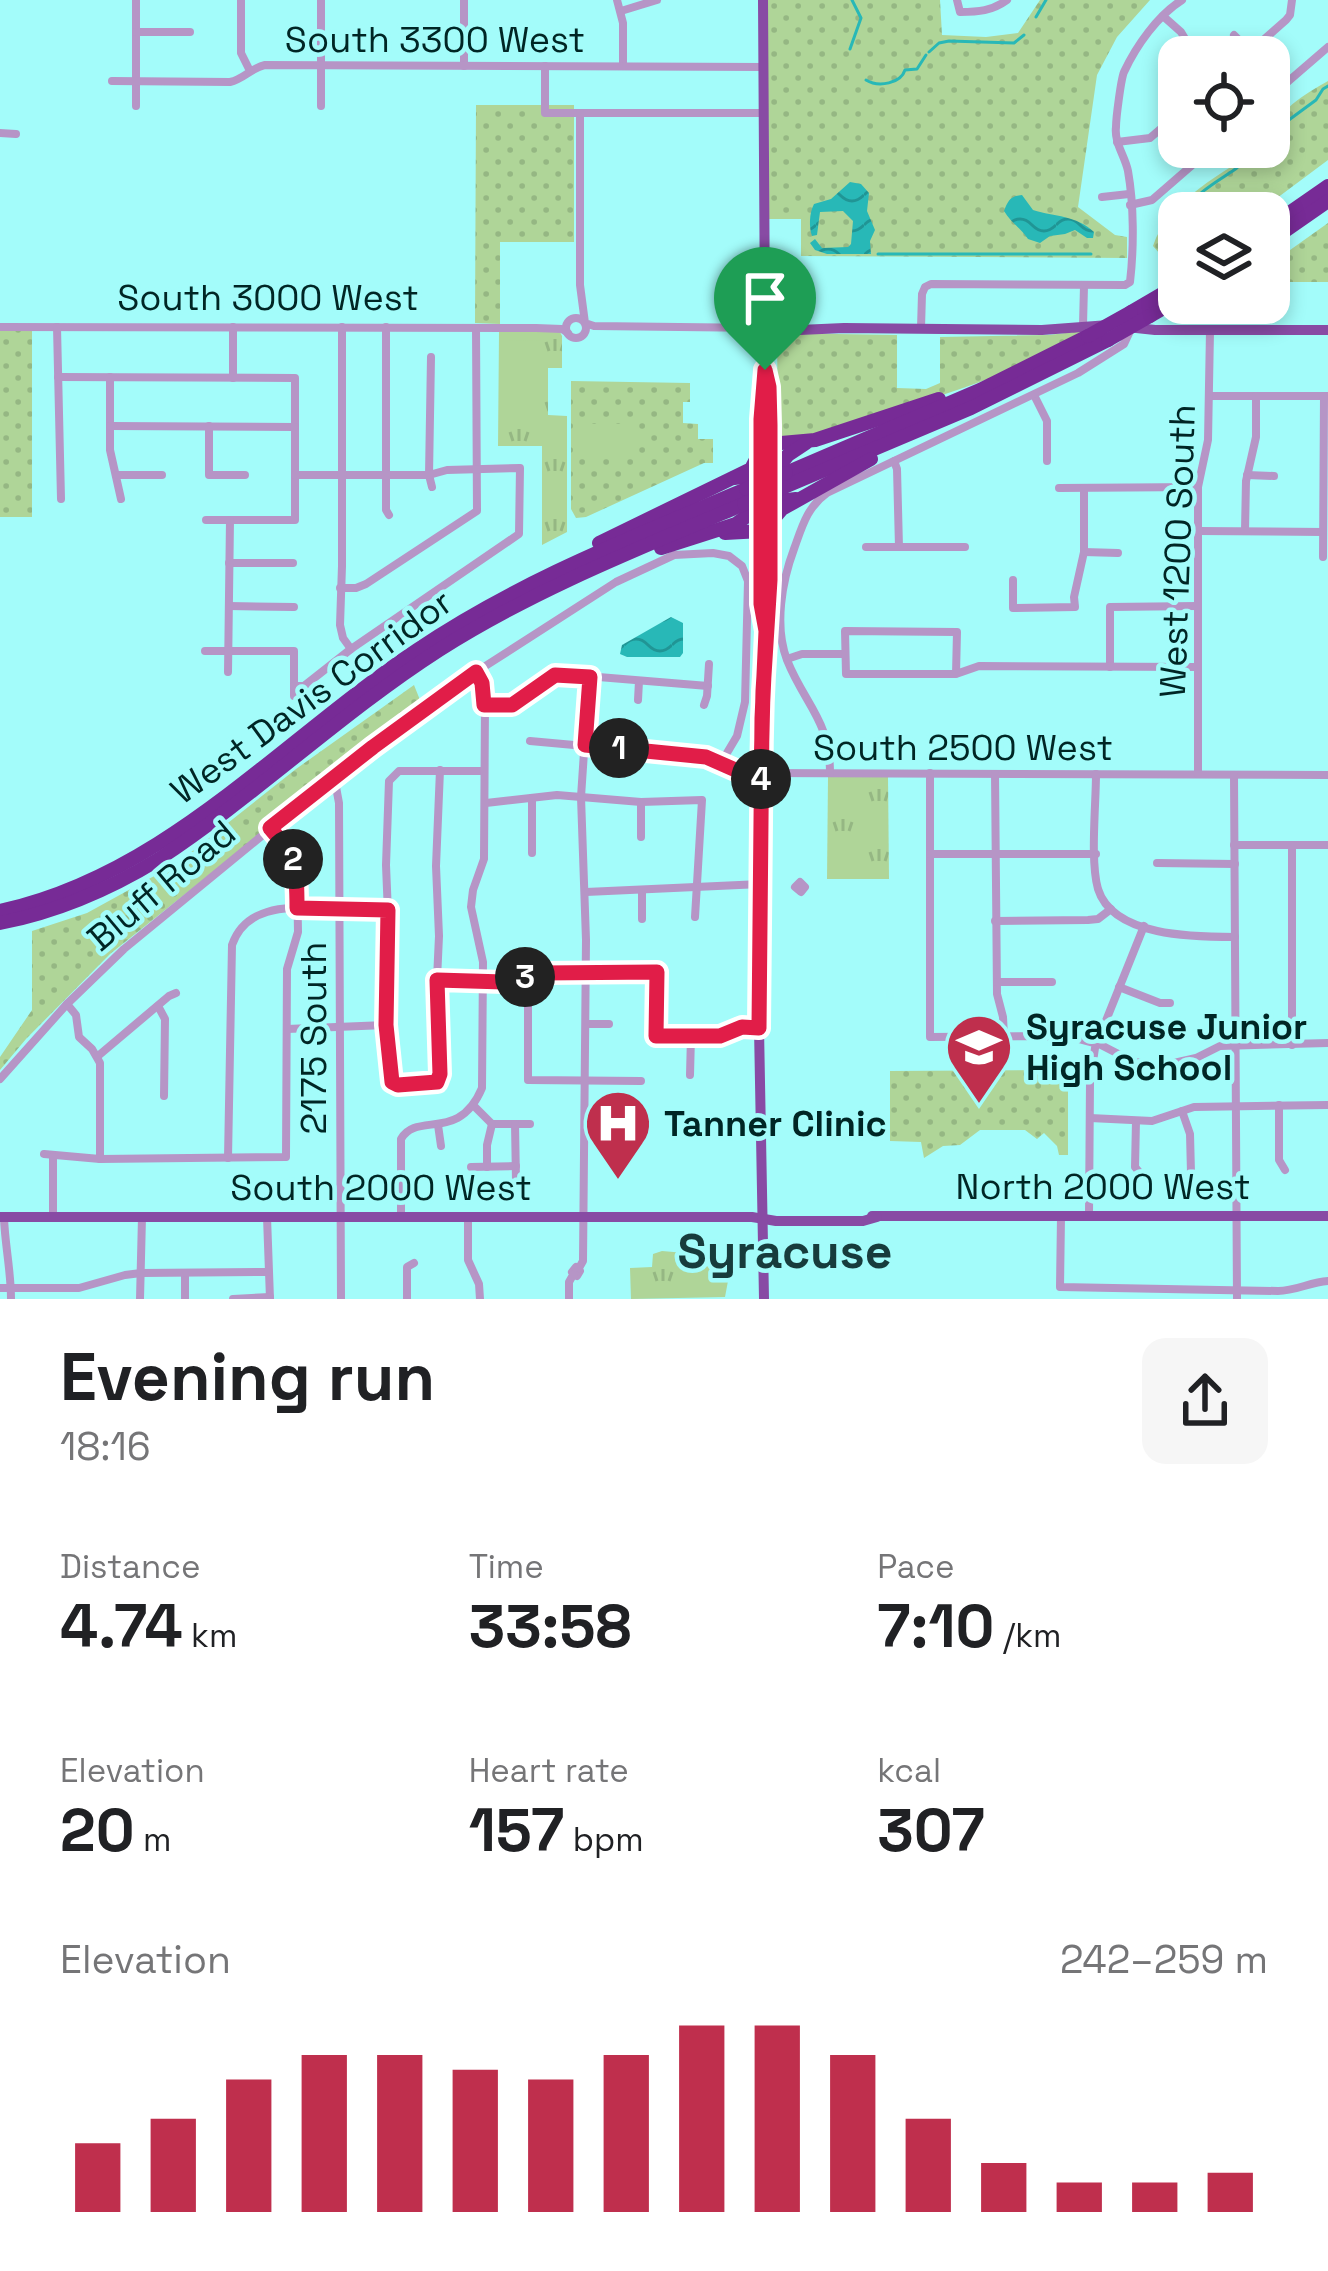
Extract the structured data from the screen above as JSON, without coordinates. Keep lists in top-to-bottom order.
{
  "streets": {
    "highway": ["West Davis Corridor"],
    "main road": ["South 3000 West", "North 2000 West", "South 2000 West"],
    "street": [
      "South 3300 West",
      "West 1200 South",
      "South 2500 West",
      "Bluff Road",
      "2175 South"
    ]
  },
  "crossings": [
    ["South 3000 West", "West Davis Corridor"],
    ["West 1200 South", "South 2500 West"],
    ["South 2500 West", "Bluff Road"],
    ["Bluff Road", "2175 South"],
    ["2175 South", "South 2000 West"],
    ["North 2000 West", "South 2000 West"]
  ],
  "districts": ["Syracuse"],
  "places": {
    "school or university": ["Syracuse Junior High School"],
    "hospital": ["Tanner Clinic"]
  },
  "page": {
    "pins": [
      "1",
      "4",
      "2",
      "3"
    ],
    "heading": ["Evening run", "18:16"],
    "stats": [
      ["Distance", "4.74 km"],
      ["Time", "33:58"],
      ["Pace", "7:10 /km"],
      ["Elevation", "20 m"],
      ["Heart rate", "157 bpm"],
      ["kcal", "307"]
    ],
    "chart": ["Elevation", "242–259 m"]
  }
}
